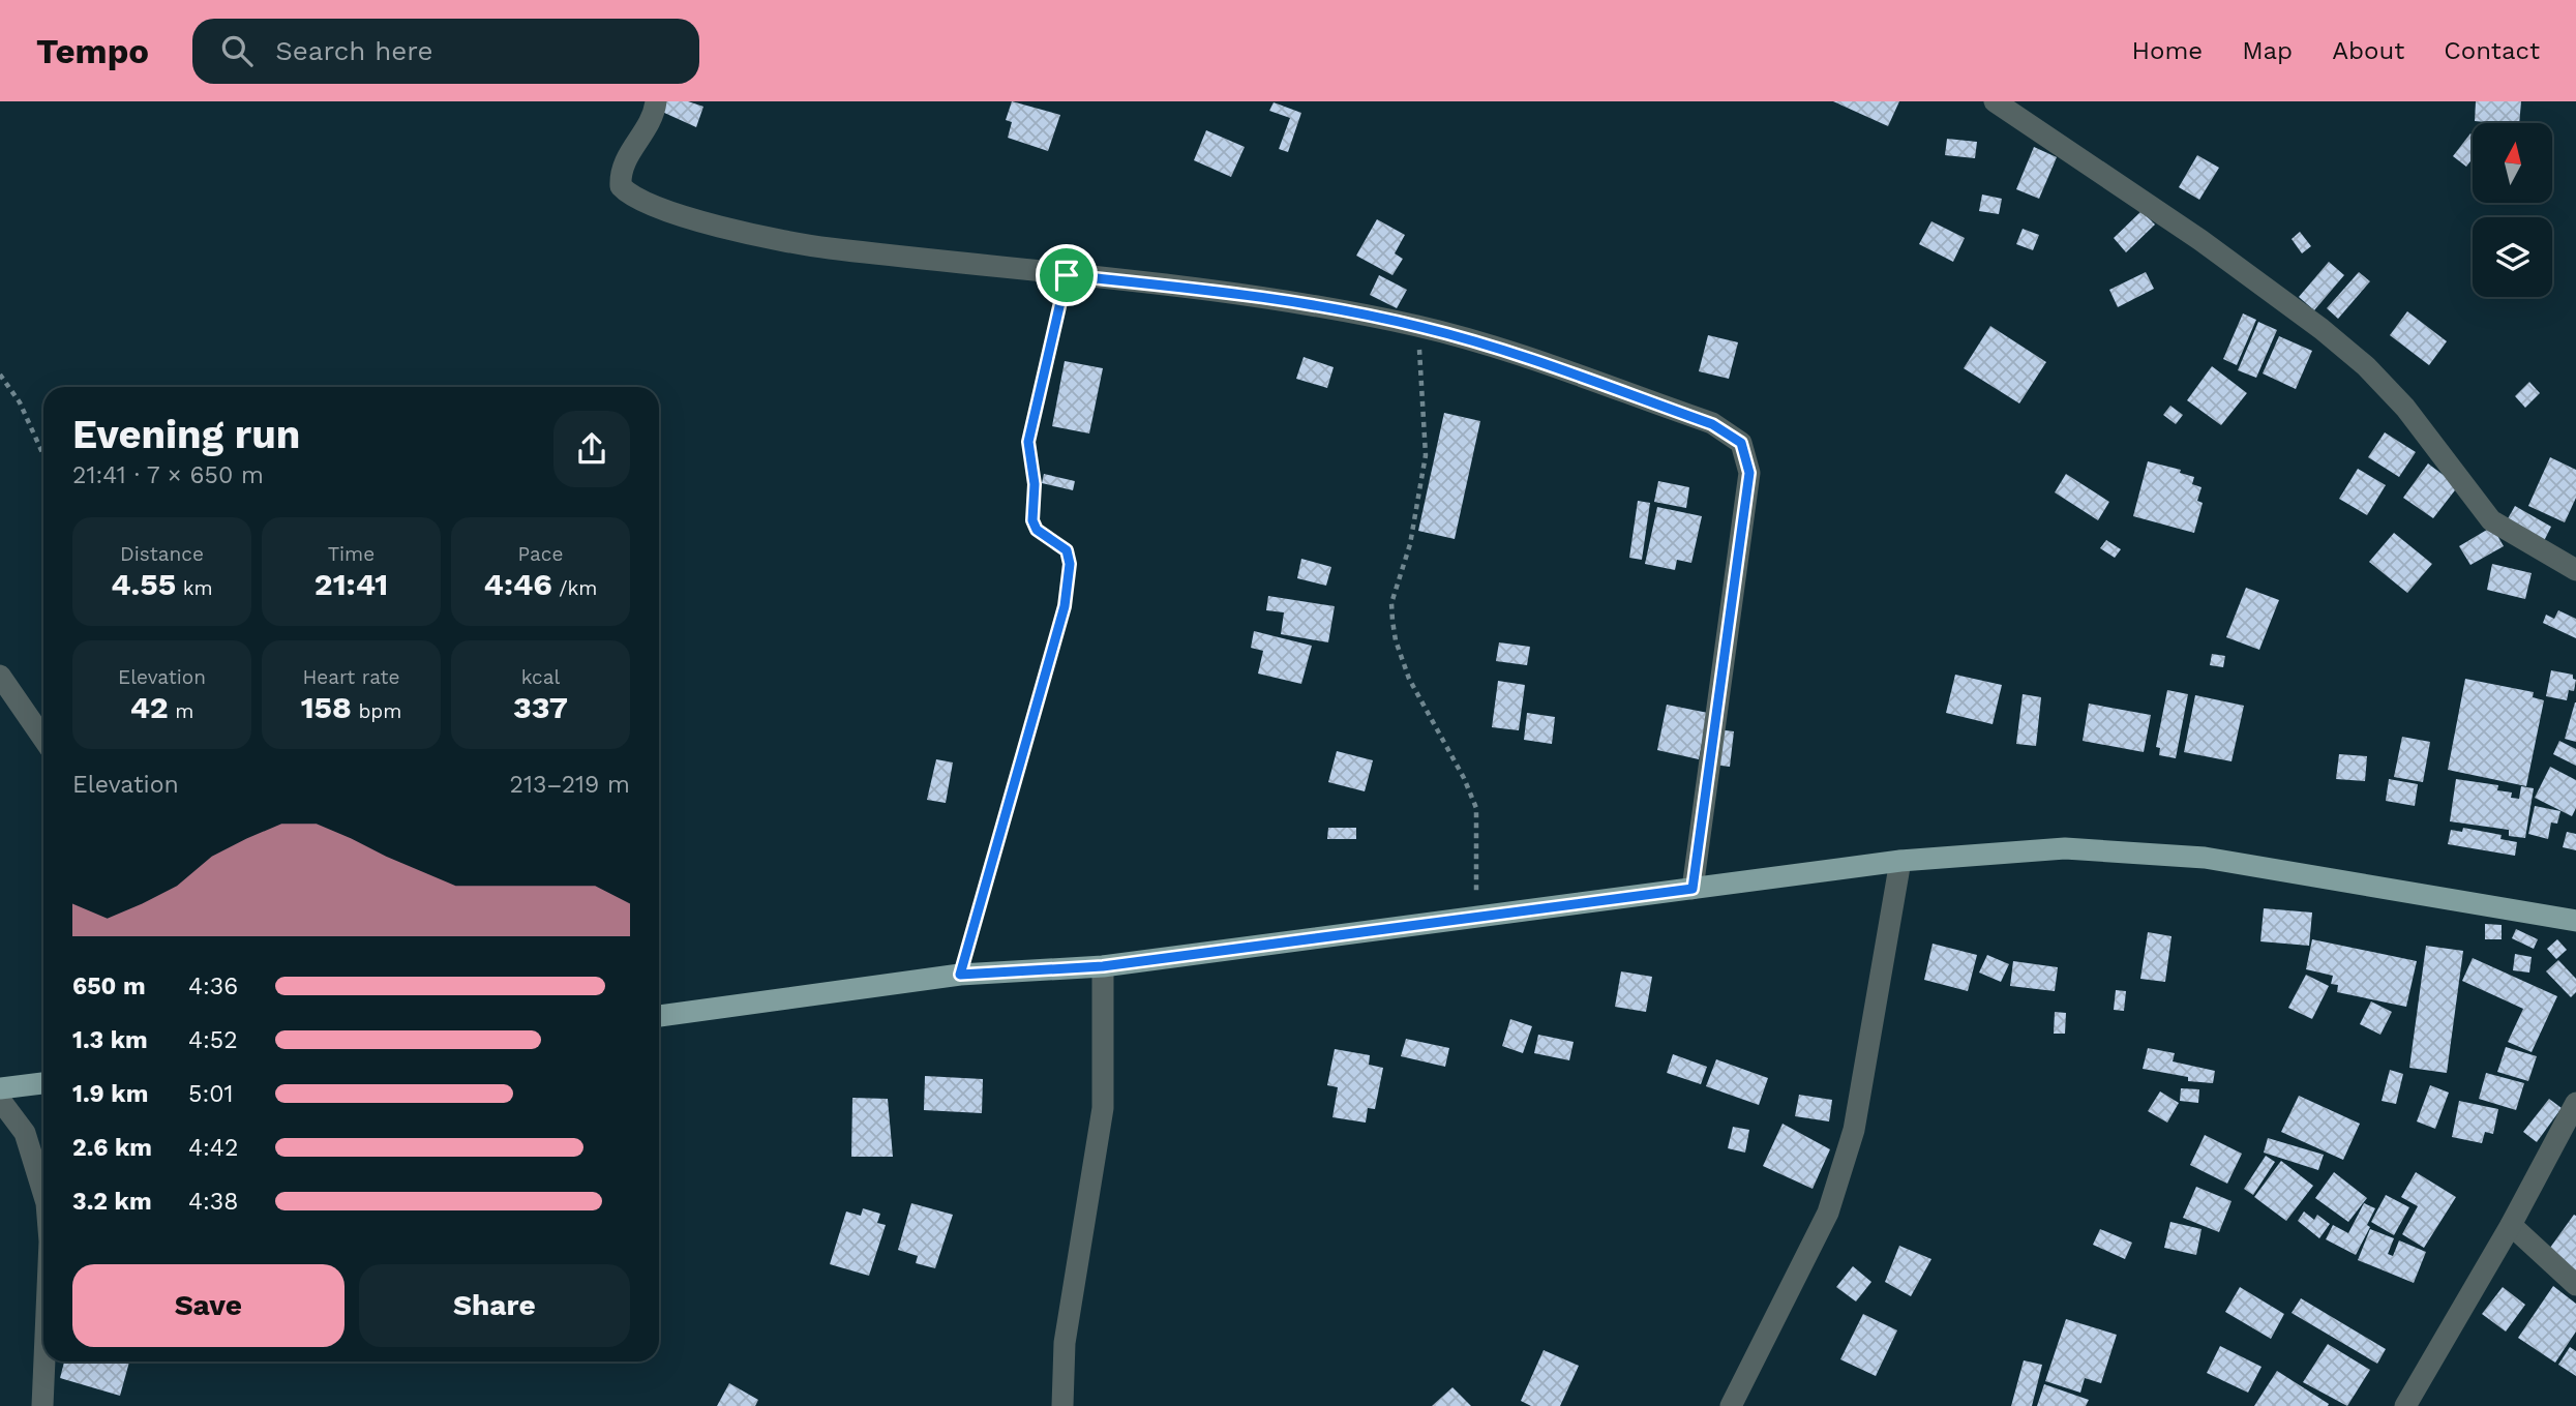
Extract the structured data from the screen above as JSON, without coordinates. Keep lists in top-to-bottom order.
{
  "north": "top",
  "page": {
    "header": "Tempo",
    "search": "Search here",
    "nav": [
      "Home",
      "Map",
      "About",
      "Contact"
    ],
    "heading": ["Evening run", "21:41 · 7 × 650 m"],
    "stats": [
      ["Distance", "4.55 km"],
      ["Time", "21:41"],
      ["Pace", "4:46 /km"],
      ["Elevation", "42 m"],
      ["Heart rate", "158 bpm"],
      ["kcal", "337"]
    ],
    "chart": ["Elevation", "213–219 m"],
    "list": [
      {
        "name": "650 m",
        "note": "4:36"
      },
      {
        "name": "1.3 km",
        "note": "4:52"
      },
      {
        "name": "1.9 km",
        "note": "5:01"
      },
      {
        "name": "2.6 km",
        "note": "4:42"
      },
      {
        "name": "3.2 km",
        "note": "4:38"
      }
    ],
    "buttons": ["Save", "Share"]
  }
}
